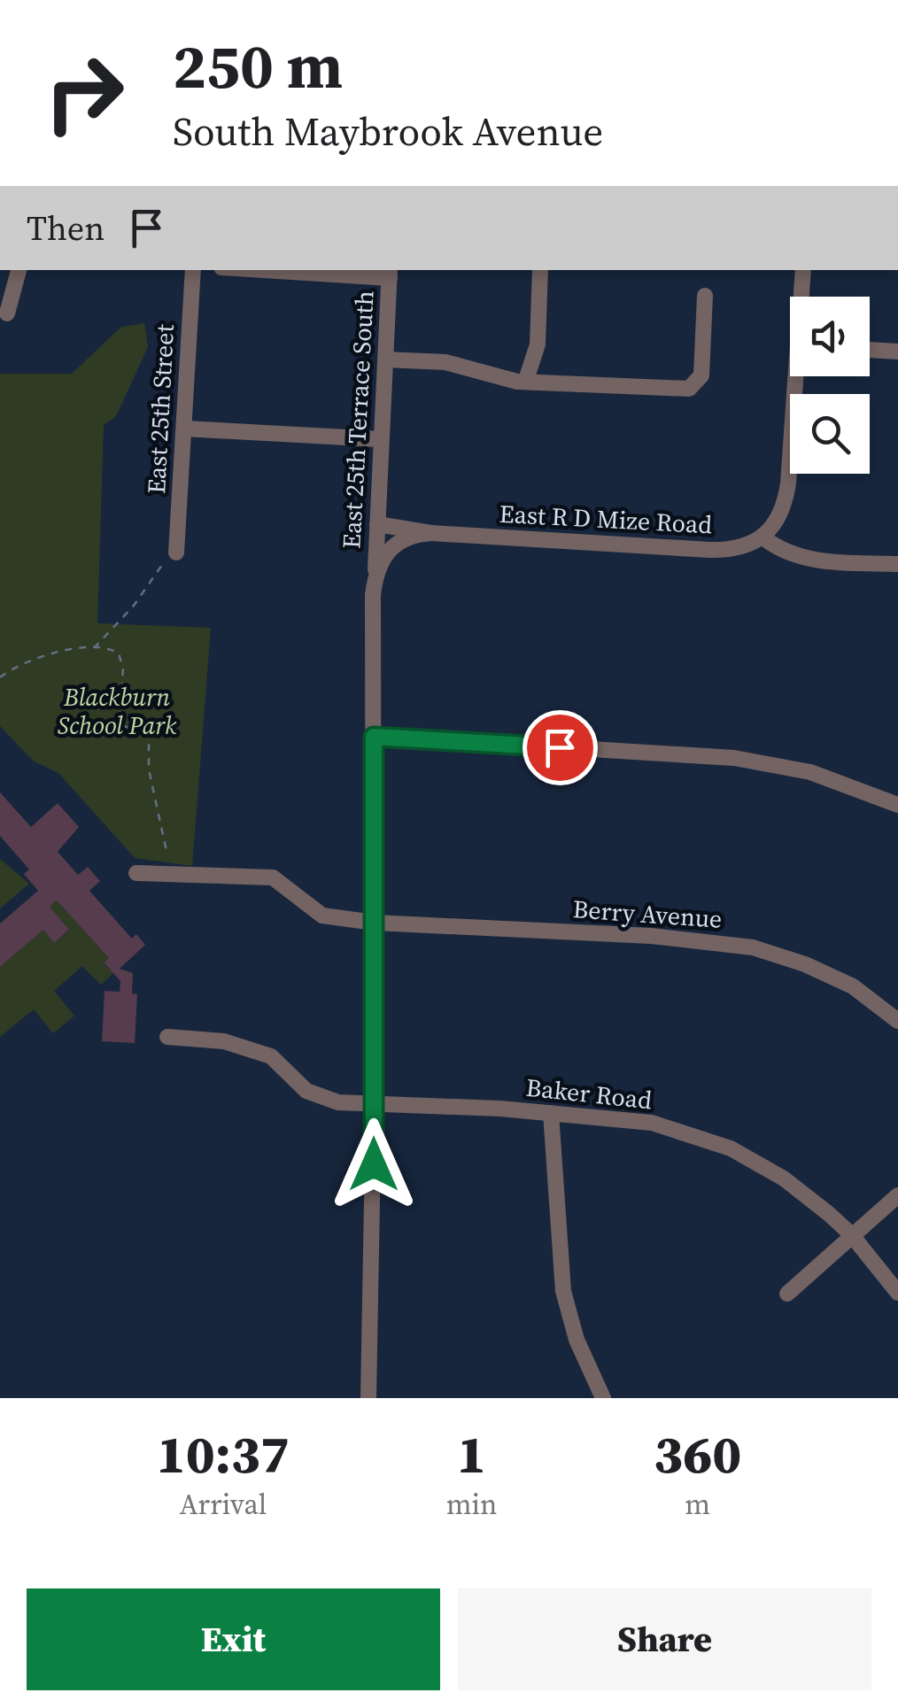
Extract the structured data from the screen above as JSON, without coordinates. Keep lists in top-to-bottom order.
{
  "streets": {
    "street": [
      "East 25th Street",
      "East 25th Terrace South",
      "East R D Mize Road",
      "Berry Avenue",
      "Baker Road"
    ]
  },
  "crossings": [
    ["East 25th Terrace South", "East R D Mize Road"]
  ],
  "parks": ["Blackburn School Park"],
  "page": {
    "turn": ["250 m", "South Maybrook Avenue"],
    "then": "Then",
    "eta": [
      "10:37",
      "Arrival",
      "1",
      "min",
      "360",
      "m"
    ],
    "buttons": ["Exit", "Share"]
  }
}
